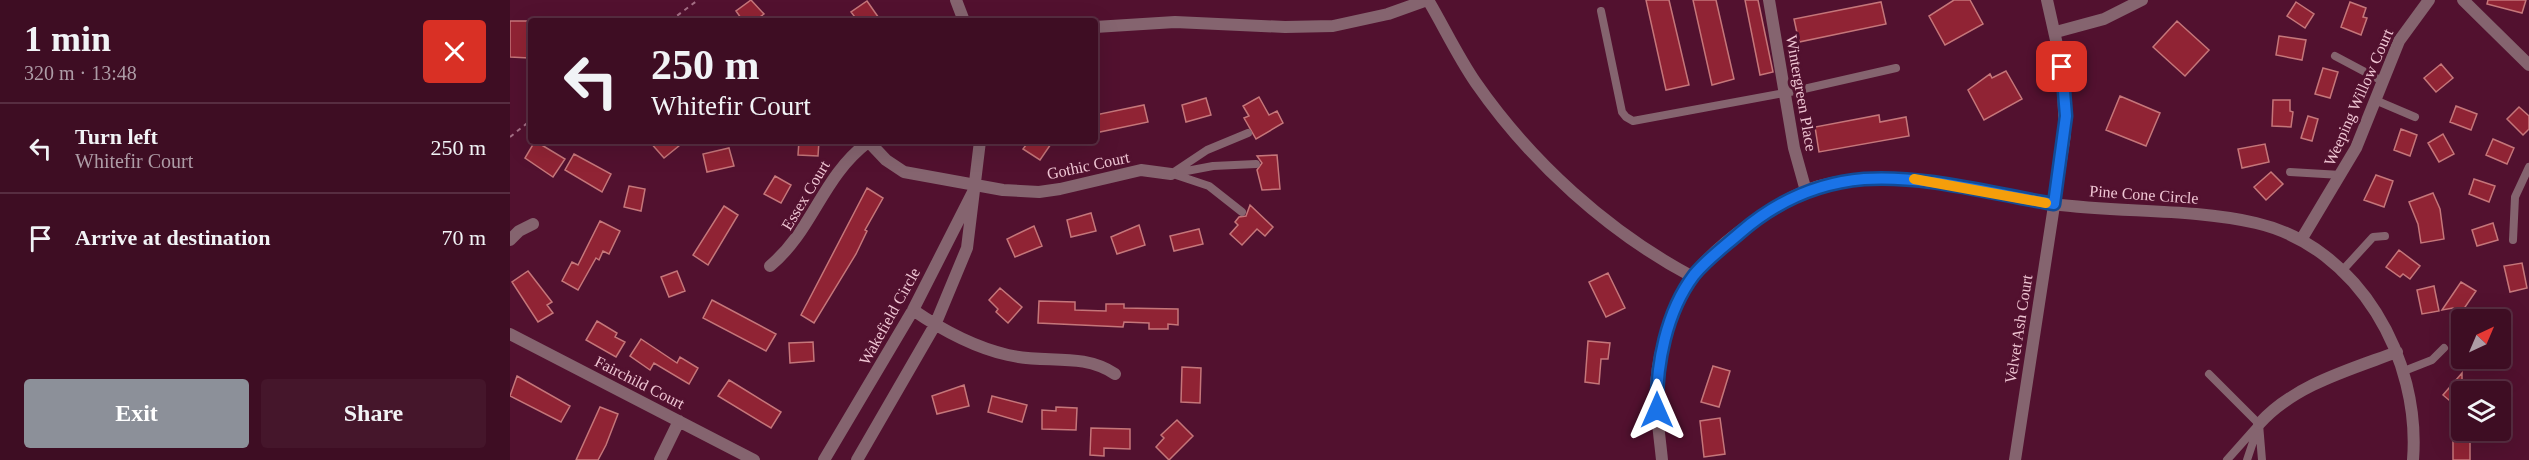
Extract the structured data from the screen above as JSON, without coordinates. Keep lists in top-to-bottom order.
{
  "streets": {
    "street": [
      "Wintergreen Place",
      "Weeping Willow Court",
      "Gothic Court",
      "Pine Cone Circle",
      "Essex Court",
      "Wakefield Circle",
      "Velvet Ash Court",
      "Fairchild Court"
    ]
  },
  "crossings": [
    ["Wintergreen Place", "Pine Cone Circle"],
    ["Weeping Willow Court", "Pine Cone Circle"],
    ["Gothic Court", "Wakefield Circle"],
    ["Pine Cone Circle", "Velvet Ash Court"]
  ],
  "north": "top right",
  "page": {
    "heading": ["1 min", "320 m · 13:48"],
    "turn": ["250 m", "Whitefir Court"],
    "list": [
      {
        "name": "Turn left",
        "note": "Whitefir Court",
        "value": "250 m"
      },
      {
        "name": "Arrive at destination",
        "value": "70 m"
      }
    ],
    "buttons": ["Exit", "Share"]
  }
}
